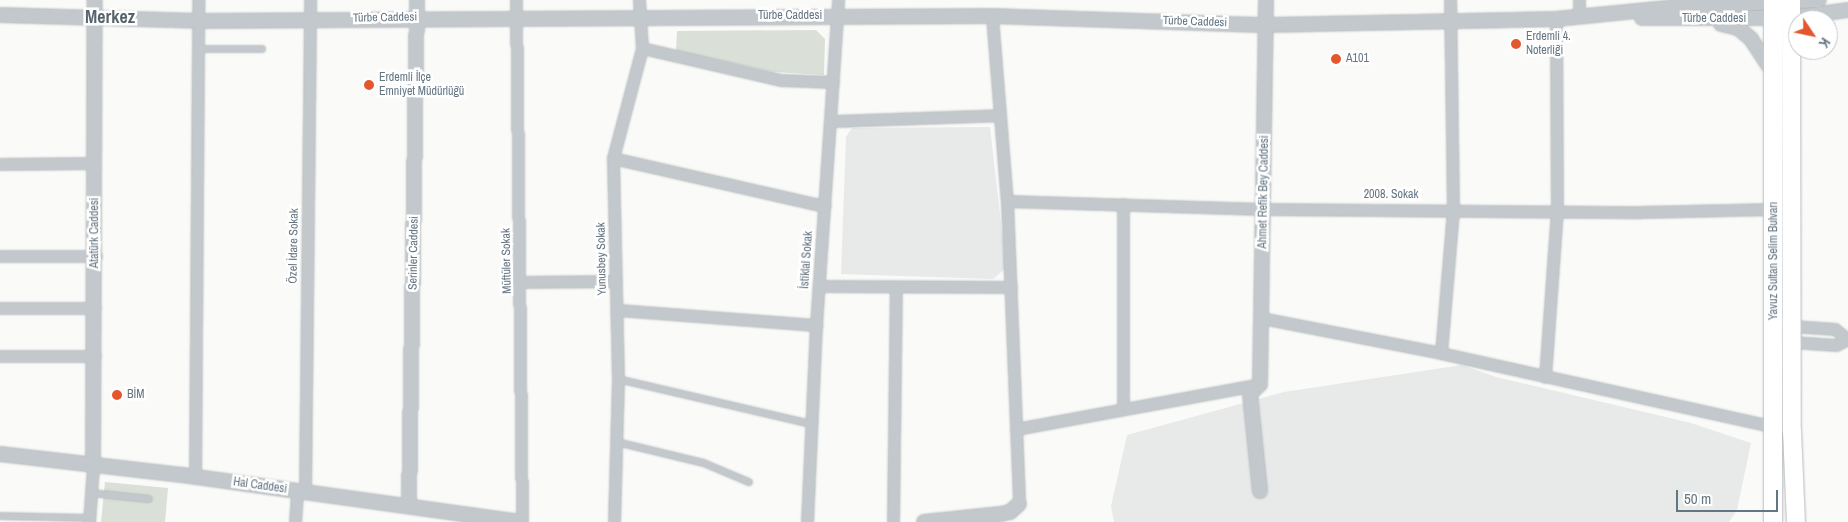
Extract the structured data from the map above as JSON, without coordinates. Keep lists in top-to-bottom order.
{
  "streets": {
    "main road": ["Yavuz Sultan Selim Bulvarı"],
    "street": [
      "Türbe Caddesi",
      "Ahmet Refik Bey Caddesi",
      "2008. Sokak",
      "Atatürk Caddesi",
      "Özel İdare Sokak",
      "Serinler Caddesi",
      "Yunusbey Sokak",
      "İstiklal Sokak",
      "Müftüler Sokak",
      "Hal Caddesi"
    ]
  },
  "crossings": [
    ["Türbe Caddesi", "Ahmet Refik Bey Caddesi"],
    ["Türbe Caddesi", "Atatürk Caddesi"],
    ["Türbe Caddesi", "Özel İdare Sokak"],
    ["Türbe Caddesi", "Serinler Caddesi"],
    ["Türbe Caddesi", "Yunusbey Sokak"],
    ["Türbe Caddesi", "İstiklal Sokak"],
    ["Türbe Caddesi", "Müftüler Sokak"],
    ["Türbe Caddesi", "Yavuz Sultan Selim Bulvarı"],
    ["Ahmet Refik Bey Caddesi", "2008. Sokak"],
    ["2008. Sokak", "Yavuz Sultan Selim Bulvarı"],
    ["Atatürk Caddesi", "Hal Caddesi"],
    ["Özel İdare Sokak", "Hal Caddesi"],
    ["Serinler Caddesi", "Hal Caddesi"],
    ["Müftüler Sokak", "Hal Caddesi"]
  ],
  "districts": ["Merkez"],
  "places": [
    "Erdemli 4. Noterliği",
    "A101",
    "Erdemli İlçe Emniyet Müdürlüğü",
    "BİM"
  ],
  "scale_bar": "50 m",
  "north": "bottom right"
}
